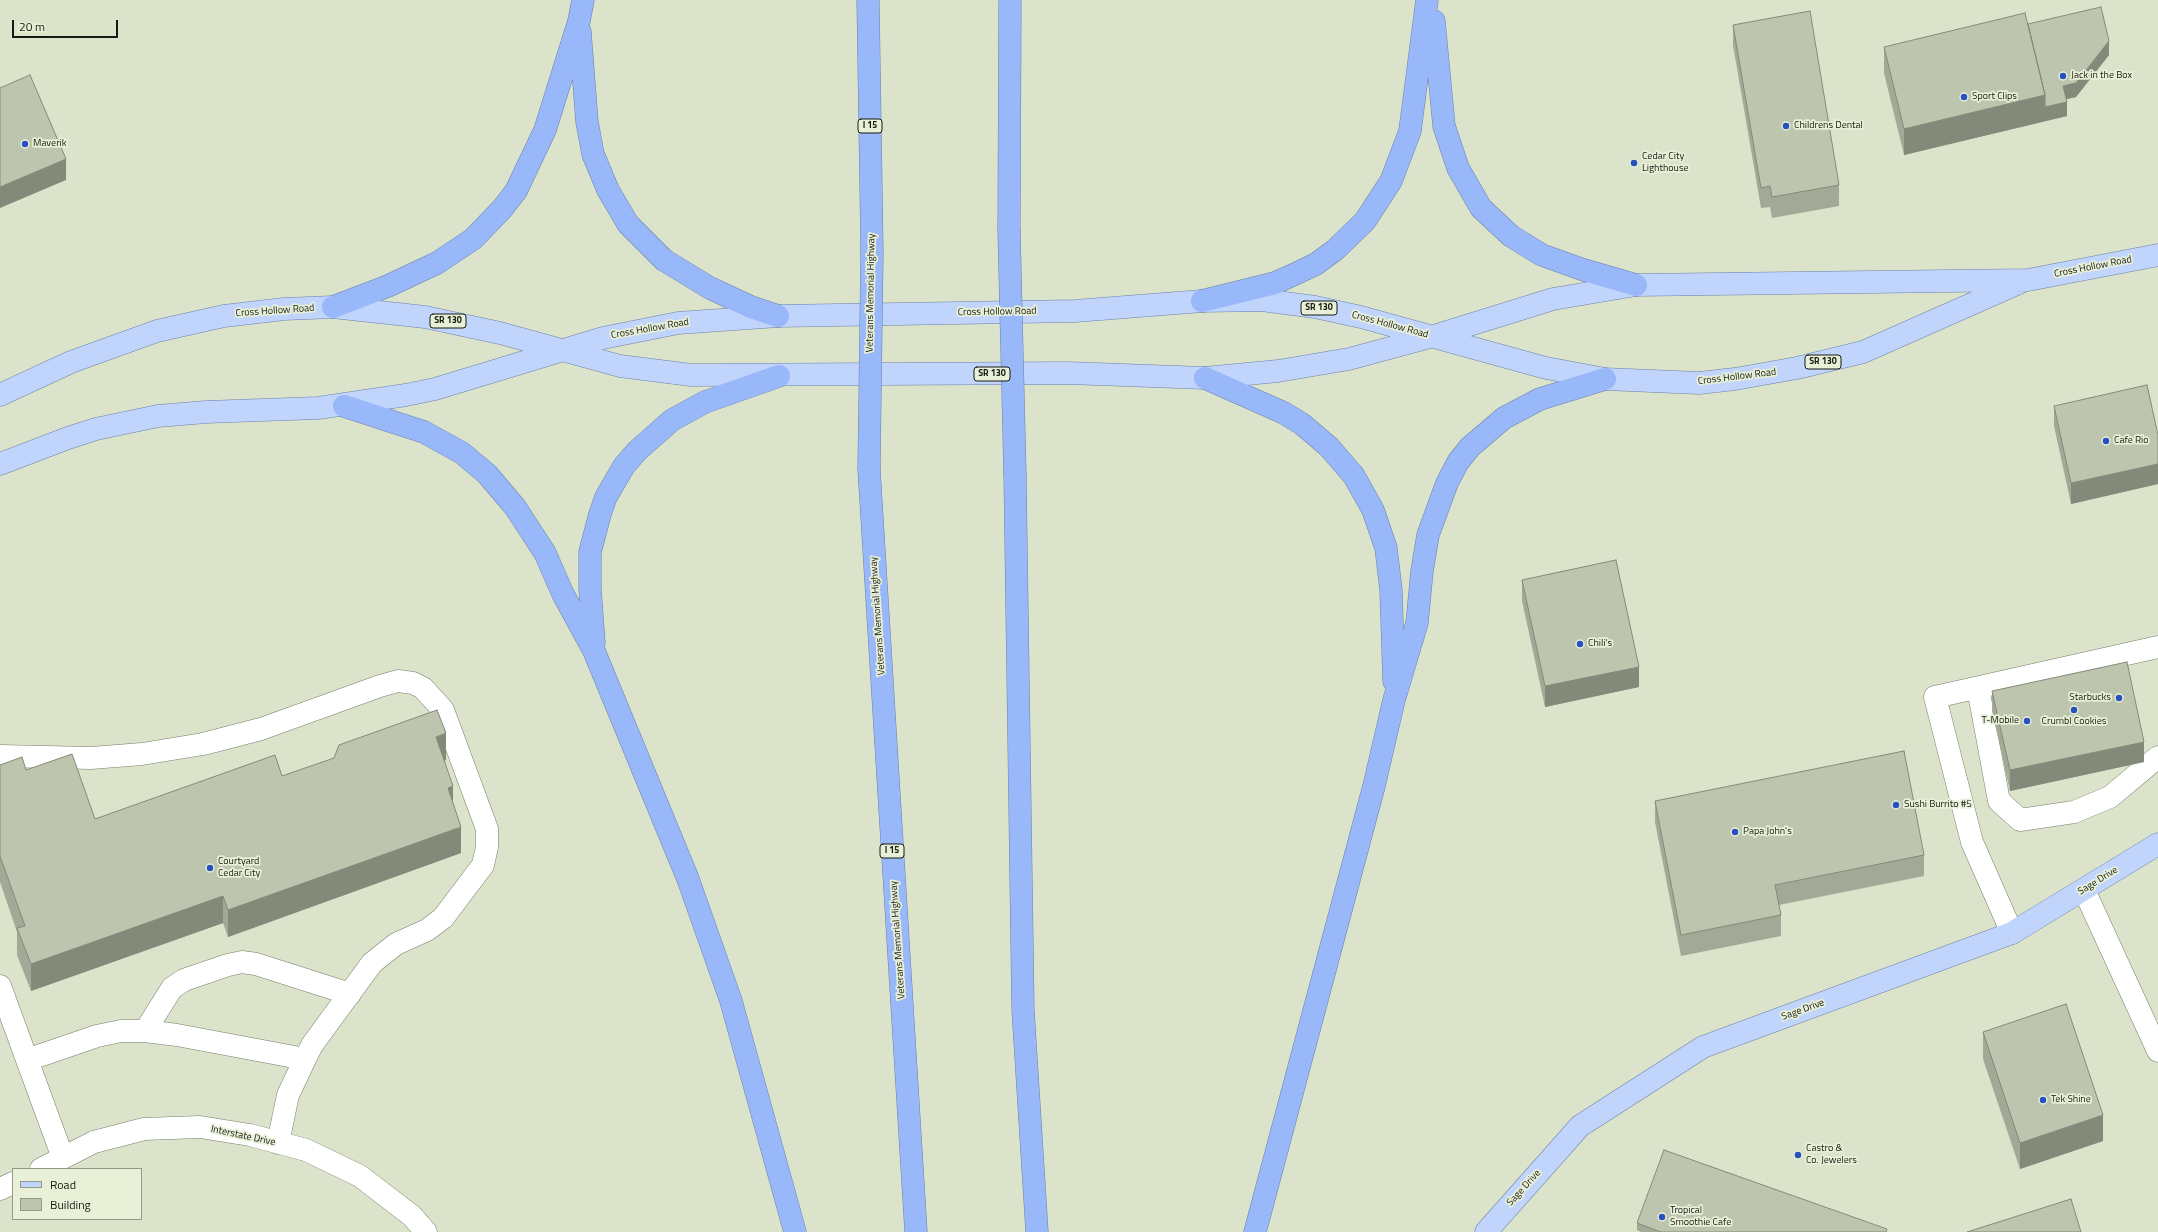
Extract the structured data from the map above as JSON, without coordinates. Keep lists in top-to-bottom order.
{
  "streets": {
    "highway": ["I 15", "Veterans Memorial Highway"],
    "main road": ["Cross Hollow Road", "SR 130", "Sage Drive"],
    "street": ["Interstate Drive"]
  },
  "places": [
    "Jack in the Box",
    "Sport Clips",
    "Childrens Dental",
    "Maverik",
    "Cedar City Lighthouse",
    "Cafe Rio",
    "Chili's",
    "Starbucks",
    "Crumbl Cookies",
    "T-Mobile",
    "Sushi Burrito #5",
    "Papa John's",
    "Courtyard Cedar City",
    "Tek Shine",
    "Castro & Co. Jewelers",
    "Tropical Smoothie Cafe"
  ],
  "legend": ["Road", "Building"],
  "scale_bar": "20 m"
}
